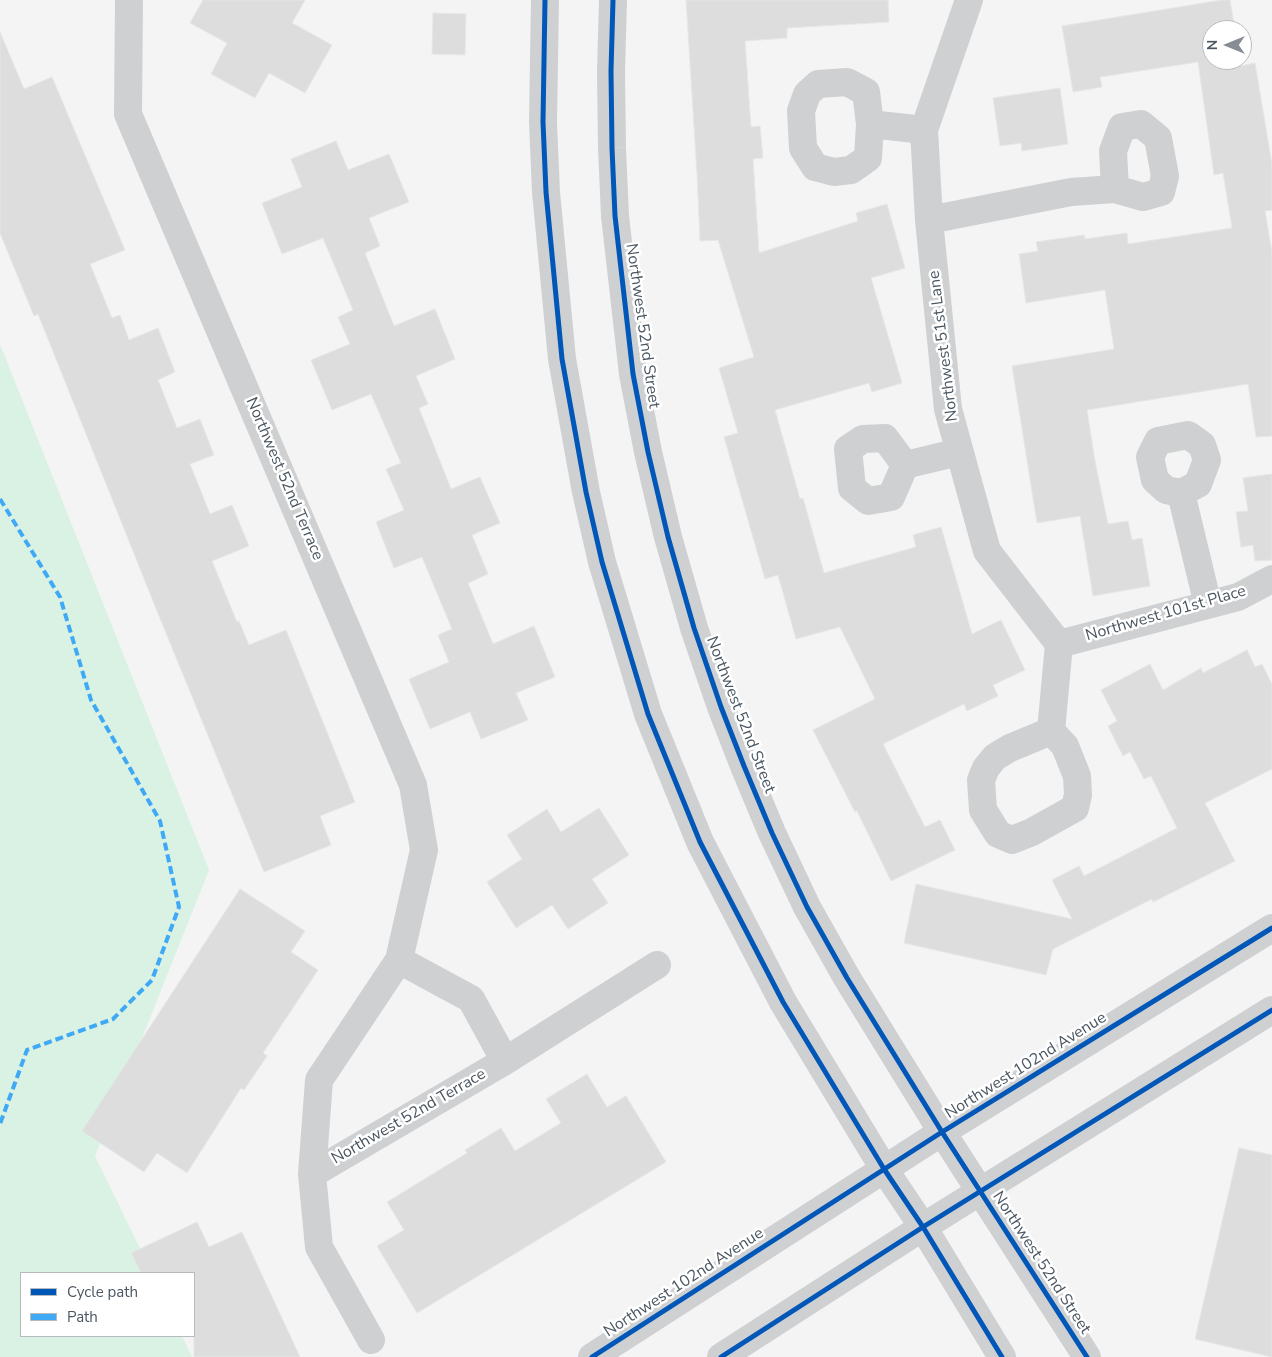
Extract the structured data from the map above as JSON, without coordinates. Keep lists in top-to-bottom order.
{
  "streets": {
    "street": [
      "Northwest 52nd Street",
      "Northwest 51st Lane",
      "Northwest 52nd Terrace",
      "Northwest 101st Place",
      "Northwest 102nd Avenue"
    ]
  },
  "crossings": [
    ["Northwest 52nd Street", "Northwest 102nd Avenue"],
    ["Northwest 51st Lane", "Northwest 101st Place"]
  ],
  "legend": ["Cycle path", "Path"],
  "north": "left"
}
